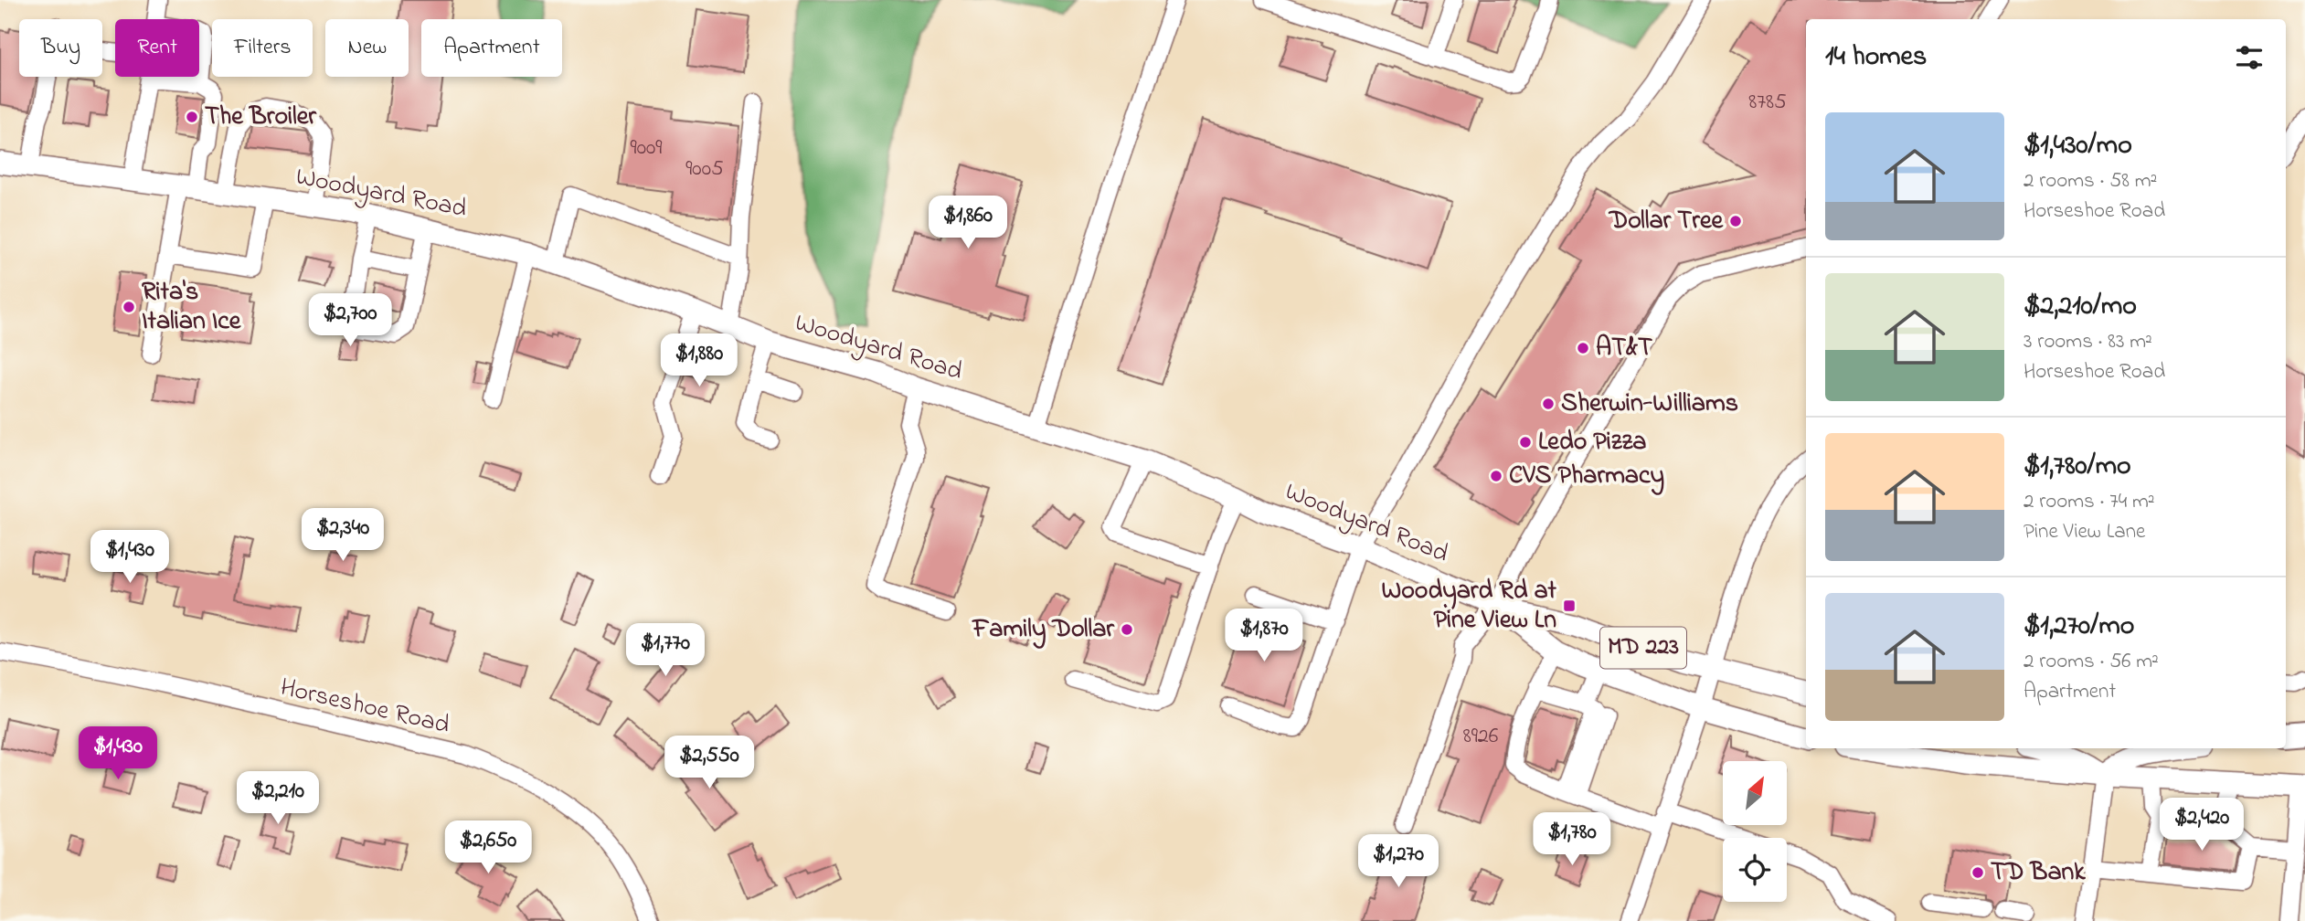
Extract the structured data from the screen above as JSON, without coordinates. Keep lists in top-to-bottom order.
{
  "streets": {
    "main road": ["Woodyard Road", "MD 223"],
    "street": ["Horseshoe Road"]
  },
  "places": {
    "other": [
      "The Broiler",
      "Dollar Tree",
      "Rita's Italian Ice",
      "AT&T",
      "Sherwin-Williams",
      "Ledo Pizza",
      "CVS Pharmacy",
      "Family Dollar",
      "TD Bank"
    ],
    "transit": ["Woodyard Rd at Pine View Ln"]
  },
  "house_numbers": [
    "8785",
    "9009",
    "9005",
    "8926"
  ],
  "north": "top right",
  "page": {
    "chip": [
      "Buy",
      "Rent",
      "Filters",
      "New",
      "Apartment"
    ],
    "heading": "14 homes",
    "list": [
      {
        "name": "$1,430/mo",
        "note": "2 rooms · 58 m² · Horseshoe Road"
      },
      {
        "name": "$2,210/mo",
        "note": "3 rooms · 83 m² · Horseshoe Road"
      },
      {
        "name": "$1,780/mo",
        "note": "2 rooms · 74 m² · Pine View Lane"
      },
      {
        "name": "$1,270/mo",
        "note": "2 rooms · 56 m² · Apartment"
      }
    ],
    "price": [
      "$1,860",
      "$2,700",
      "$1,880",
      "$2,340",
      "$1,430",
      "$1,870",
      "$1,770",
      "$1,430",
      "$2,550",
      "$2,210",
      "$2,420",
      "$1,780",
      "$2,650",
      "$1,270"
    ]
  }
}
